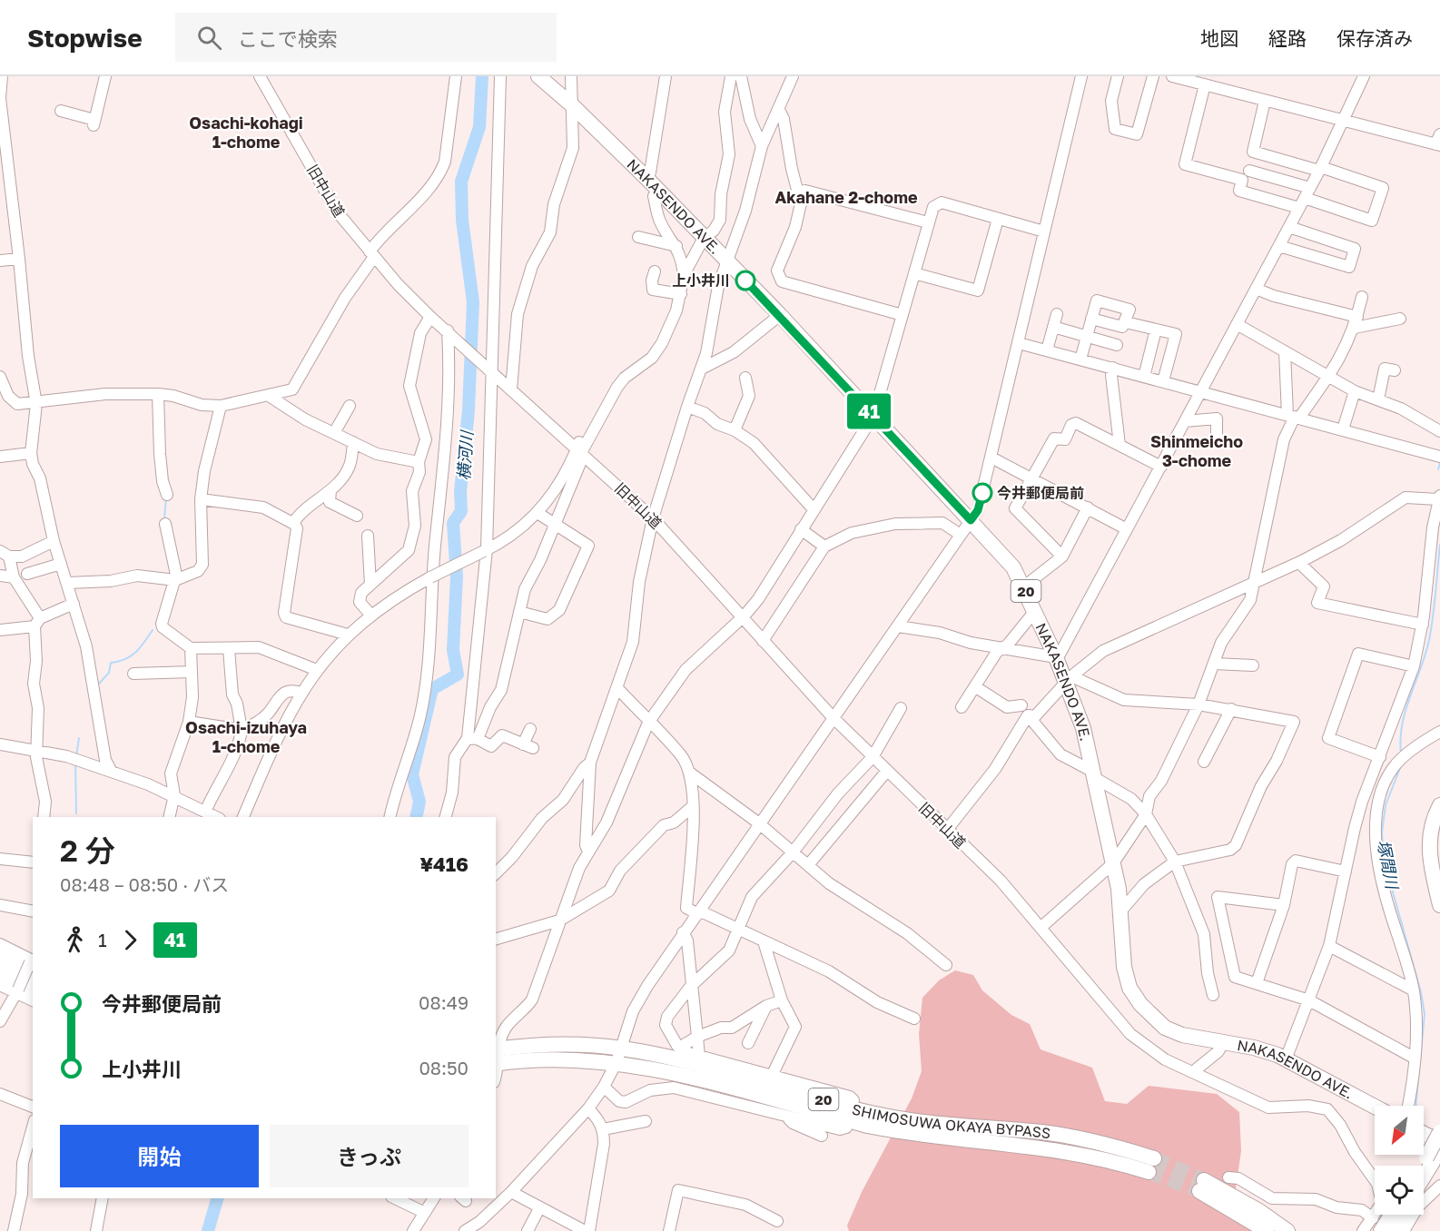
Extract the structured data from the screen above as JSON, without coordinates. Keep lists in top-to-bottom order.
{
  "streets": {
    "highway": ["NAKASENDO AVE.", "20", "SHIMOSUWA OKAYA BYPASS"],
    "street": ["旧中山道"]
  },
  "districts": [
    "Osachi-kohagi 1-chome",
    "Akahane 2-chome",
    "Shinmeicho 3-chome",
    "Osachi-izuhaya 1-chome"
  ],
  "water": ["横河川", "塚間川"],
  "places": ["上小井川", "今井郵便局前"],
  "lines": ["bus line 41"],
  "north": "bottom left",
  "page": {
    "header": "Stopwise",
    "search": "ここで検索",
    "nav": ["地図", "経路", "保存済み"],
    "on_map": "41",
    "heading": ["2 分", "08:48 – 08:50 · バス", "¥416"],
    "legs": ["1", "41"],
    "list": [
      {
        "name": "今井郵便局前",
        "value": "08:49"
      },
      {
        "name": "上小井川",
        "value": "08:50"
      }
    ],
    "buttons": ["開始", "きっぷ"]
  }
}
